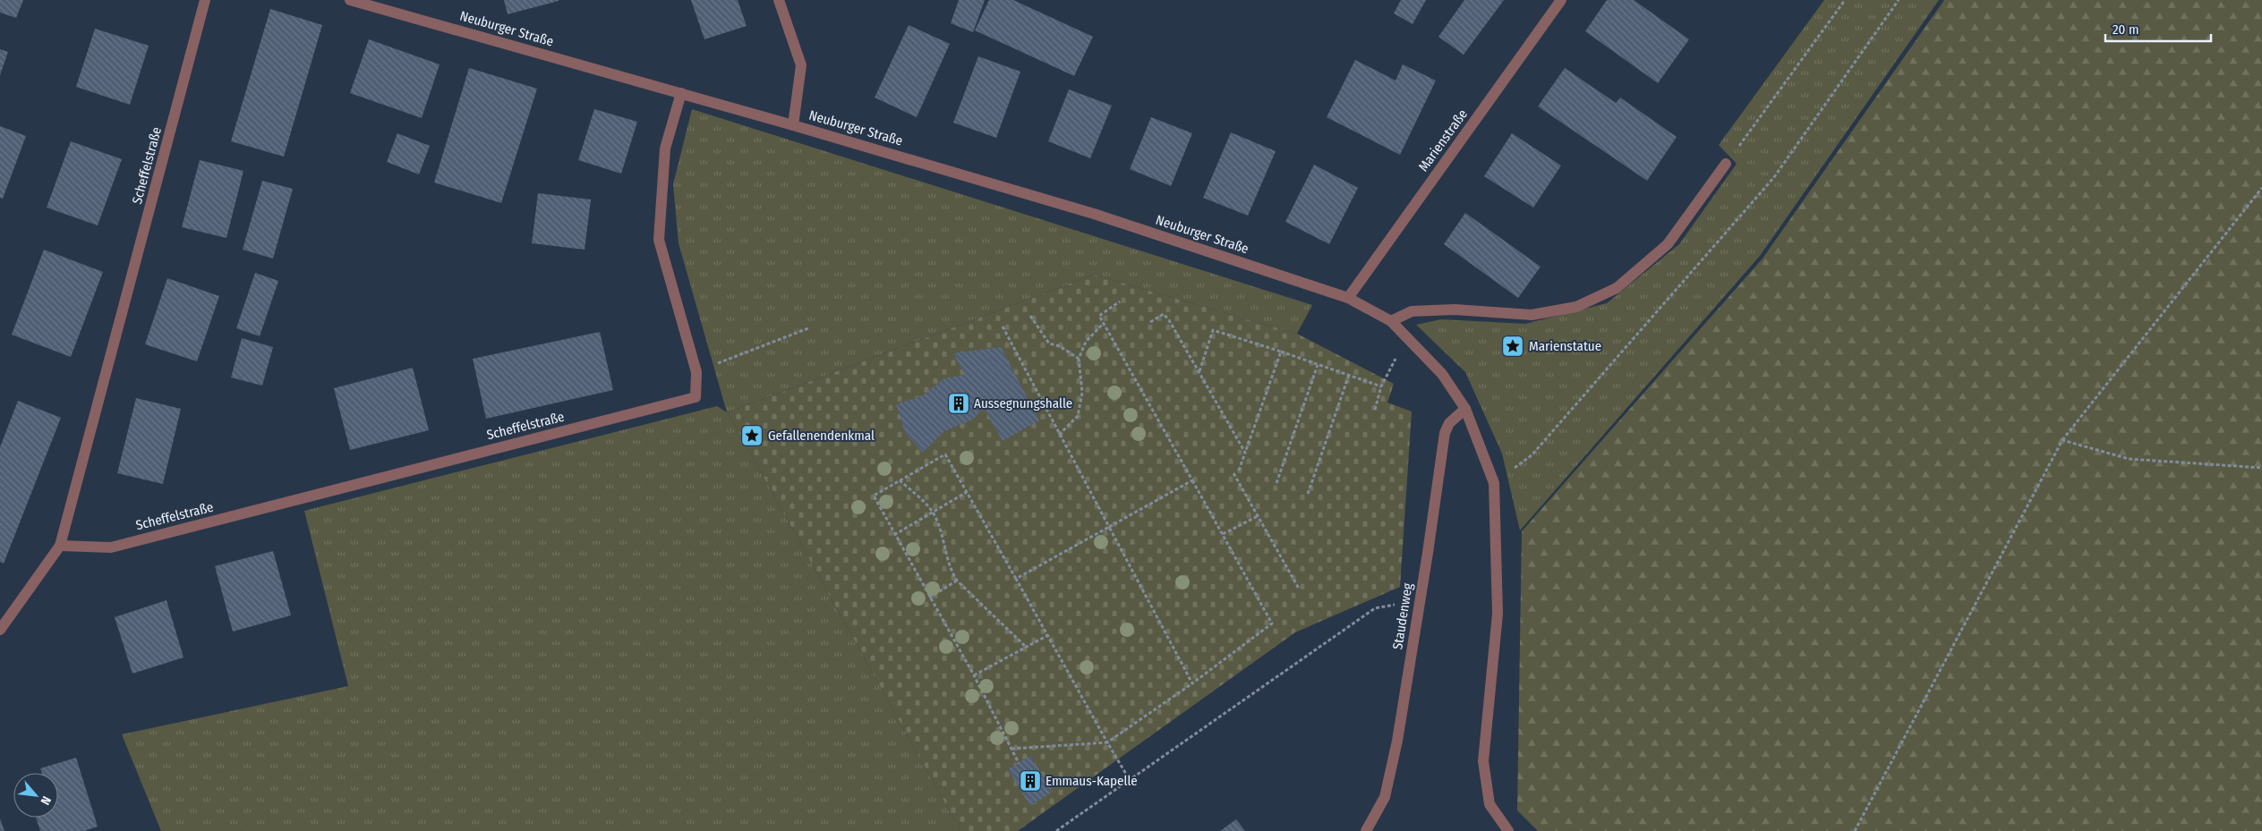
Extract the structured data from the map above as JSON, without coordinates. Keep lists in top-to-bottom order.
{
  "streets": {
    "street": [
      "Neuburger Straße",
      "Marienstraße",
      "Scheffelstraße",
      "Staudenweg"
    ]
  },
  "crossings": [
    ["Neuburger Straße", "Marienstraße"],
    ["Neuburger Straße", "Scheffelstraße"],
    ["Neuburger Straße", "Staudenweg"]
  ],
  "places": {
    "place": ["Marienstatue", "Gefallenendenkmal"],
    "building": ["Aussegnungshalle", "Emmaus-Kapelle"]
  },
  "scale_bar": "20 m",
  "north": "bottom right"
}
